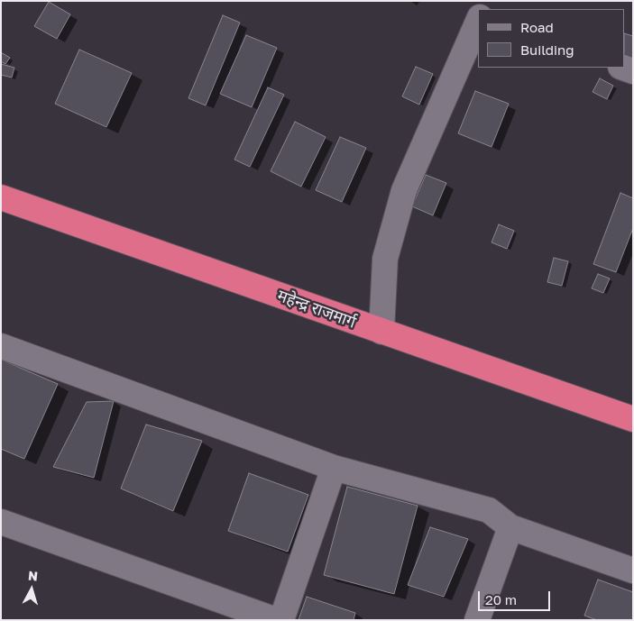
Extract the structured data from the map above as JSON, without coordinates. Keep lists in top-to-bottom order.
{
  "streets": {
    "highway": ["महेन्द्र राजमार्ग"]
  },
  "legend": ["Road", "Building"],
  "scale_bar": "20 m",
  "north": "top"
}
